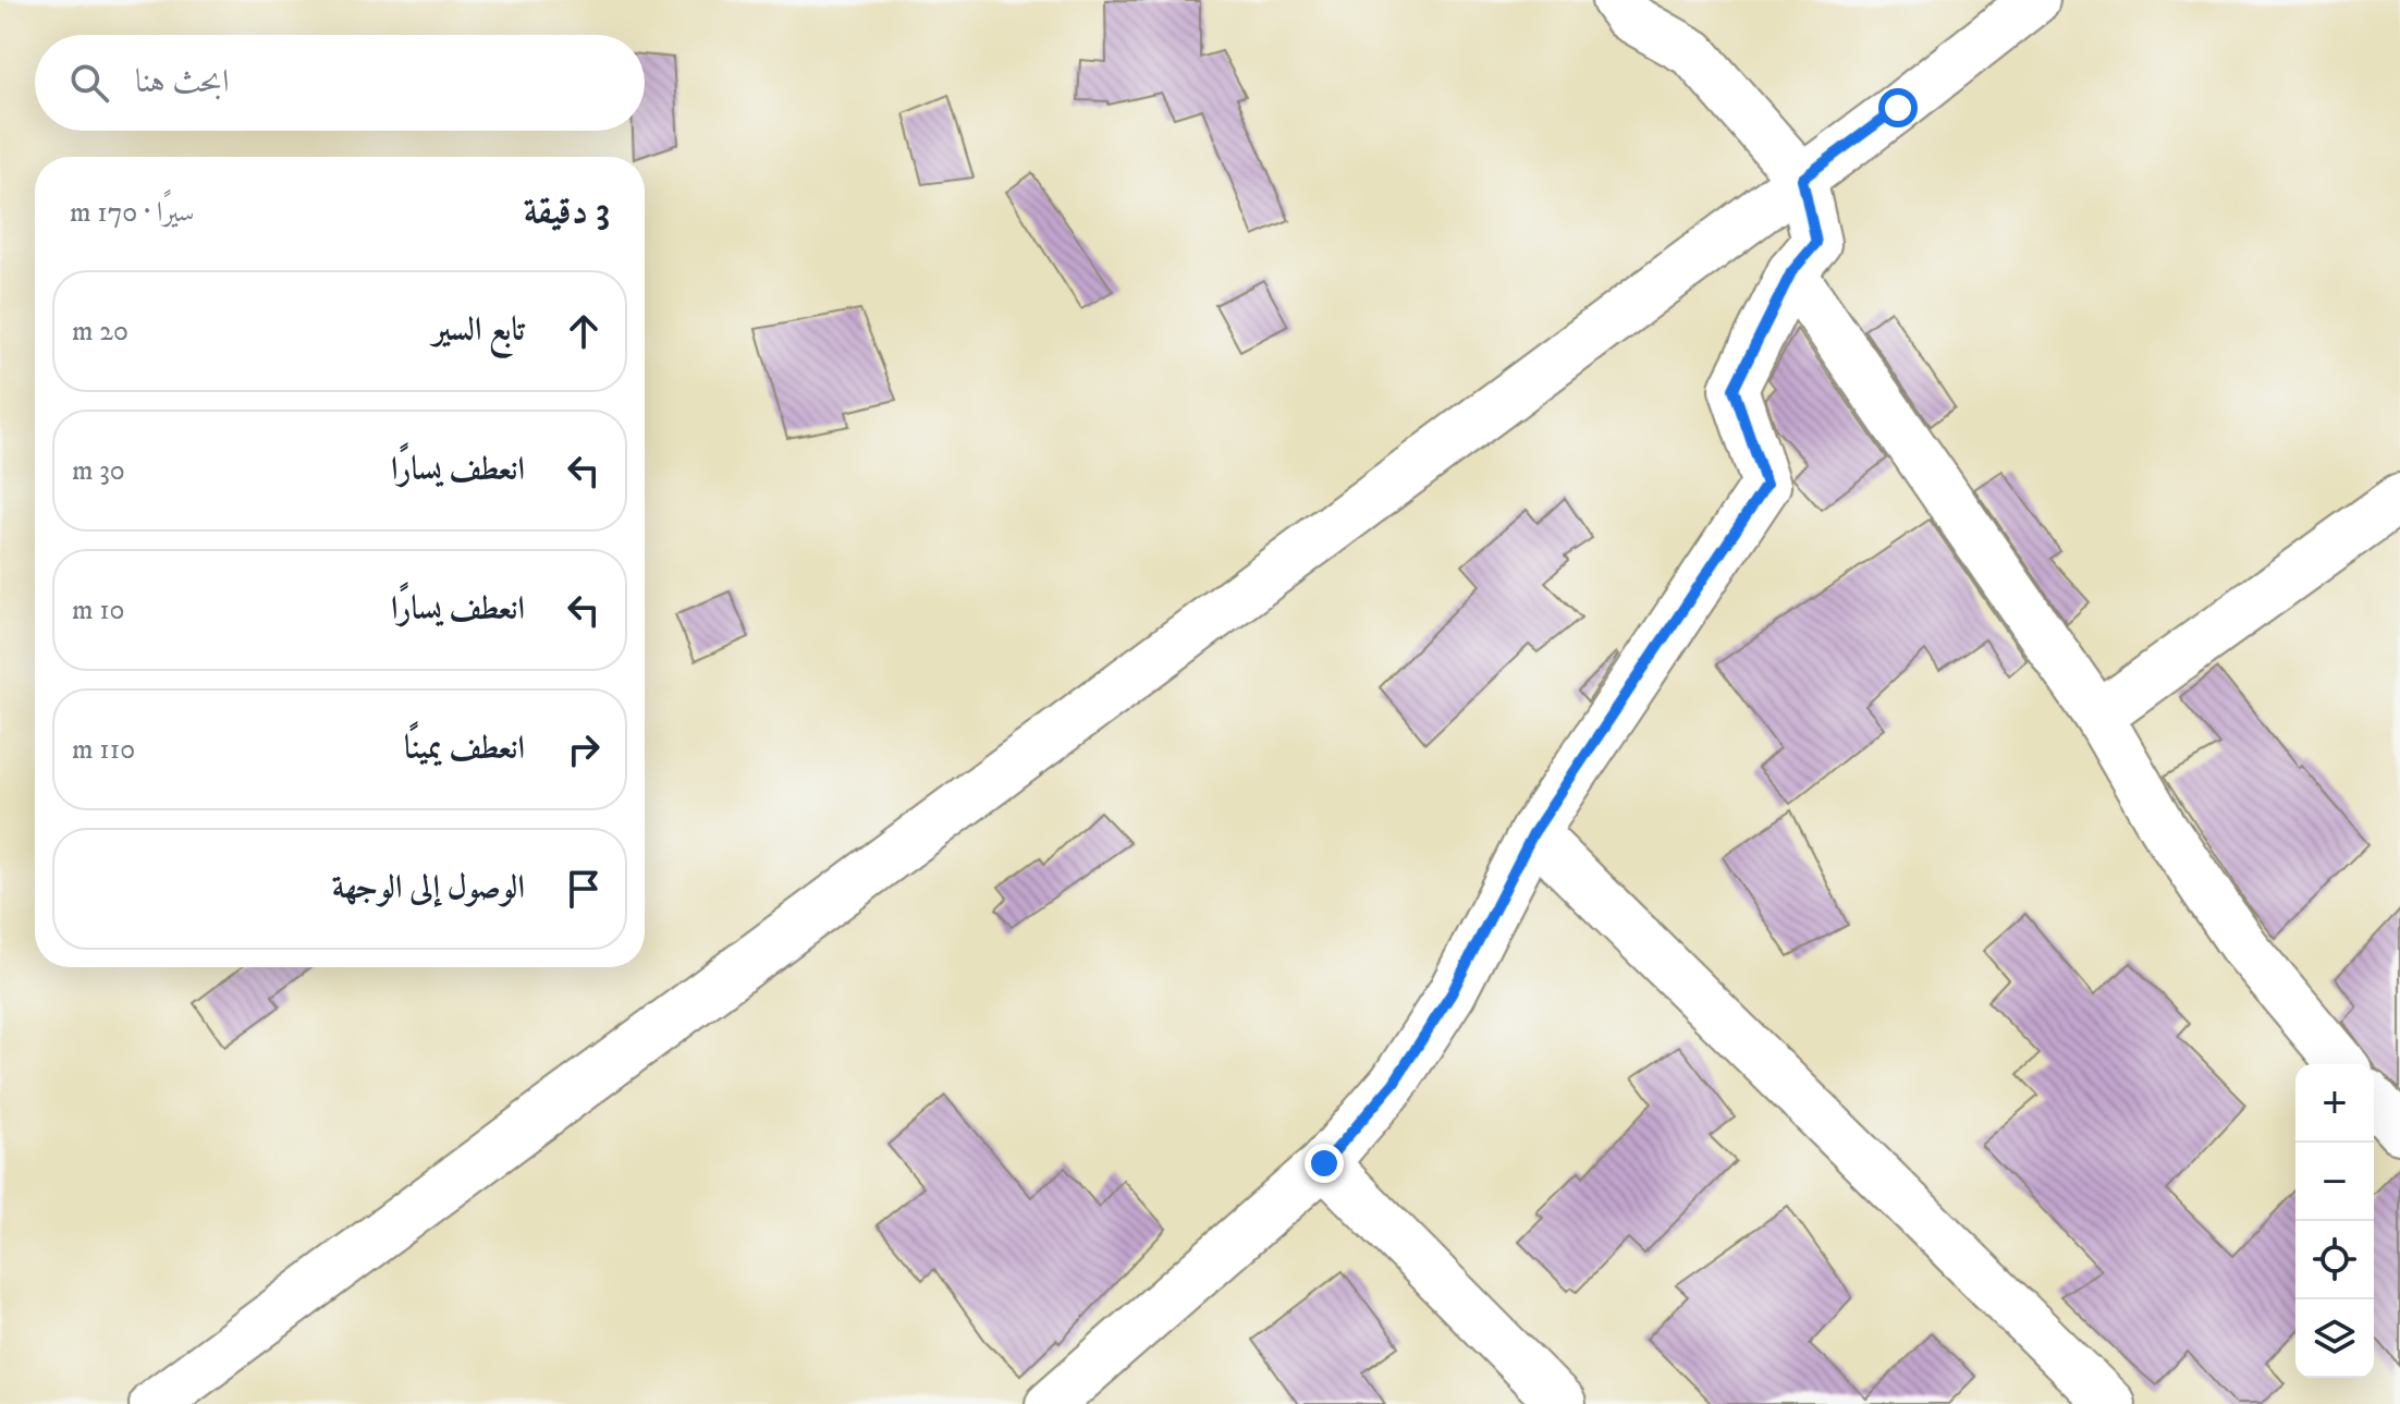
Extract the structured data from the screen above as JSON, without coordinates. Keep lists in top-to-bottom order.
{
  "page": {
    "search": "ابحث هنا",
    "heading": ["3 دقيقة", "سيرًا · 170 m"],
    "list": [
      ["تابع السير", "20 m"],
      ["انعطف يسارًا", "30 m"],
      ["انعطف يسارًا", "10 m"],
      ["انعطف يمينًا", "110 m"],
      "الوصول إلى الوجهة"
    ],
    "map_buttons": ["+", "−"]
  }
}
